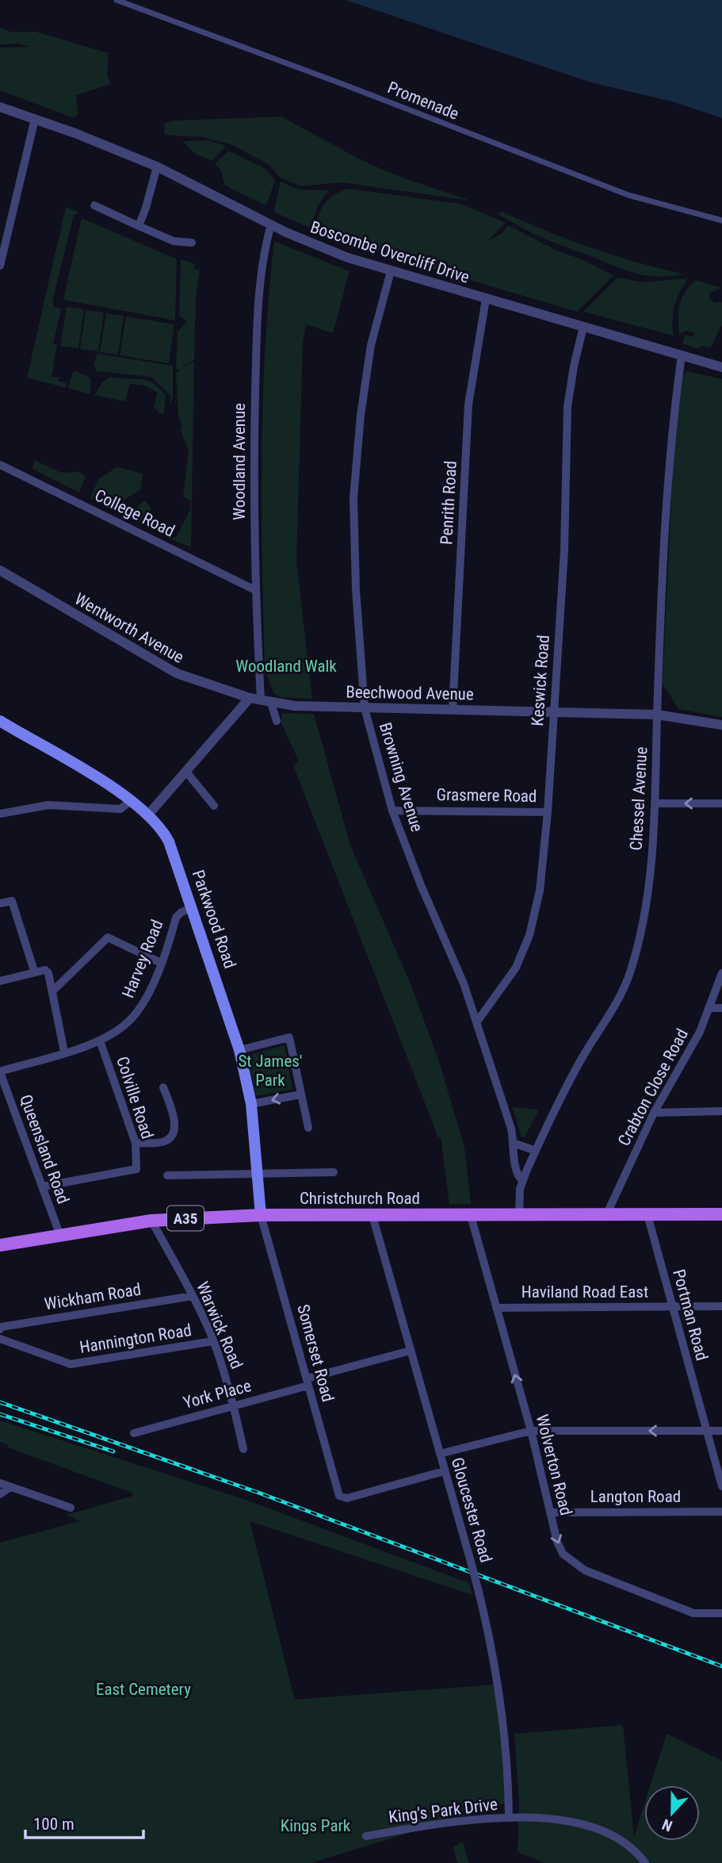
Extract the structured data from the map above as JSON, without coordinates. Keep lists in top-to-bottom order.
{
  "streets": {
    "main road": ["Parkwood Road", "Christchurch Road", "A35"],
    "street": [
      "Promenade",
      "Boscombe Overcliff Drive",
      "Woodland Avenue",
      "Penrith Road",
      "College Road",
      "Wentworth Avenue",
      "Keswick Road",
      "Beechwood Avenue",
      "Browning Avenue",
      "Grasmere Road",
      "Chessel Avenue",
      "Harvey Road",
      "Crabton Close Road",
      "Colville Road",
      "Queensland Road",
      "Haviland Road East",
      "Wickham Road",
      "Portman Road",
      "Warwick Road",
      "Hannington Road",
      "Somerset Road",
      "York Place",
      "Wolverton Road",
      "Langton Road",
      "Gloucester Road",
      "King's Park Drive"
    ]
  },
  "crossings": [
    ["Boscombe Overcliff Drive", "Woodland Avenue"],
    ["Boscombe Overcliff Drive", "Penrith Road"],
    ["Boscombe Overcliff Drive", "Keswick Road"],
    ["Boscombe Overcliff Drive", "Browning Avenue"],
    ["Boscombe Overcliff Drive", "Chessel Avenue"],
    ["Woodland Avenue", "College Road"],
    ["Woodland Avenue", "Beechwood Avenue"],
    ["Penrith Road", "Beechwood Avenue"],
    ["Wentworth Avenue", "Beechwood Avenue"],
    ["Keswick Road", "Beechwood Avenue"],
    ["Keswick Road", "Browning Avenue"],
    ["Keswick Road", "Grasmere Road"],
    ["Beechwood Avenue", "Browning Avenue"],
    ["Beechwood Avenue", "Chessel Avenue"],
    ["Browning Avenue", "Grasmere Road"],
    ["Browning Avenue", "Chessel Avenue"],
    ["Chessel Avenue", "Christchurch Road"],
    ["Parkwood Road", "Harvey Road"],
    ["Parkwood Road", "Christchurch Road"],
    ["Parkwood Road", "Somerset Road"],
    ["Harvey Road", "Colville Road"],
    ["Harvey Road", "Queensland Road"],
    ["Crabton Close Road", "Christchurch Road"],
    ["Colville Road", "Queensland Road"],
    ["Queensland Road", "Christchurch Road"],
    ["Christchurch Road", "Portman Road"],
    ["Christchurch Road", "Warwick Road"],
    ["Christchurch Road", "Somerset Road"],
    ["Christchurch Road", "Wolverton Road"],
    ["Christchurch Road", "Gloucester Road"],
    ["Haviland Road East", "Portman Road"],
    ["Haviland Road East", "Wolverton Road"],
    ["Wickham Road", "Warwick Road"],
    ["Warwick Road", "Hannington Road"],
    ["Warwick Road", "York Place"],
    ["Somerset Road", "York Place"],
    ["Somerset Road", "Gloucester Road"],
    ["York Place", "Gloucester Road"],
    ["Wolverton Road", "Langton Road"],
    ["Gloucester Road", "King's Park Drive"]
  ],
  "parks": [
    "Woodland Walk",
    "St James' Park",
    "East Cemetery",
    "Kings Park"
  ],
  "scale_bar": "100 m",
  "north": "bottom"
}
